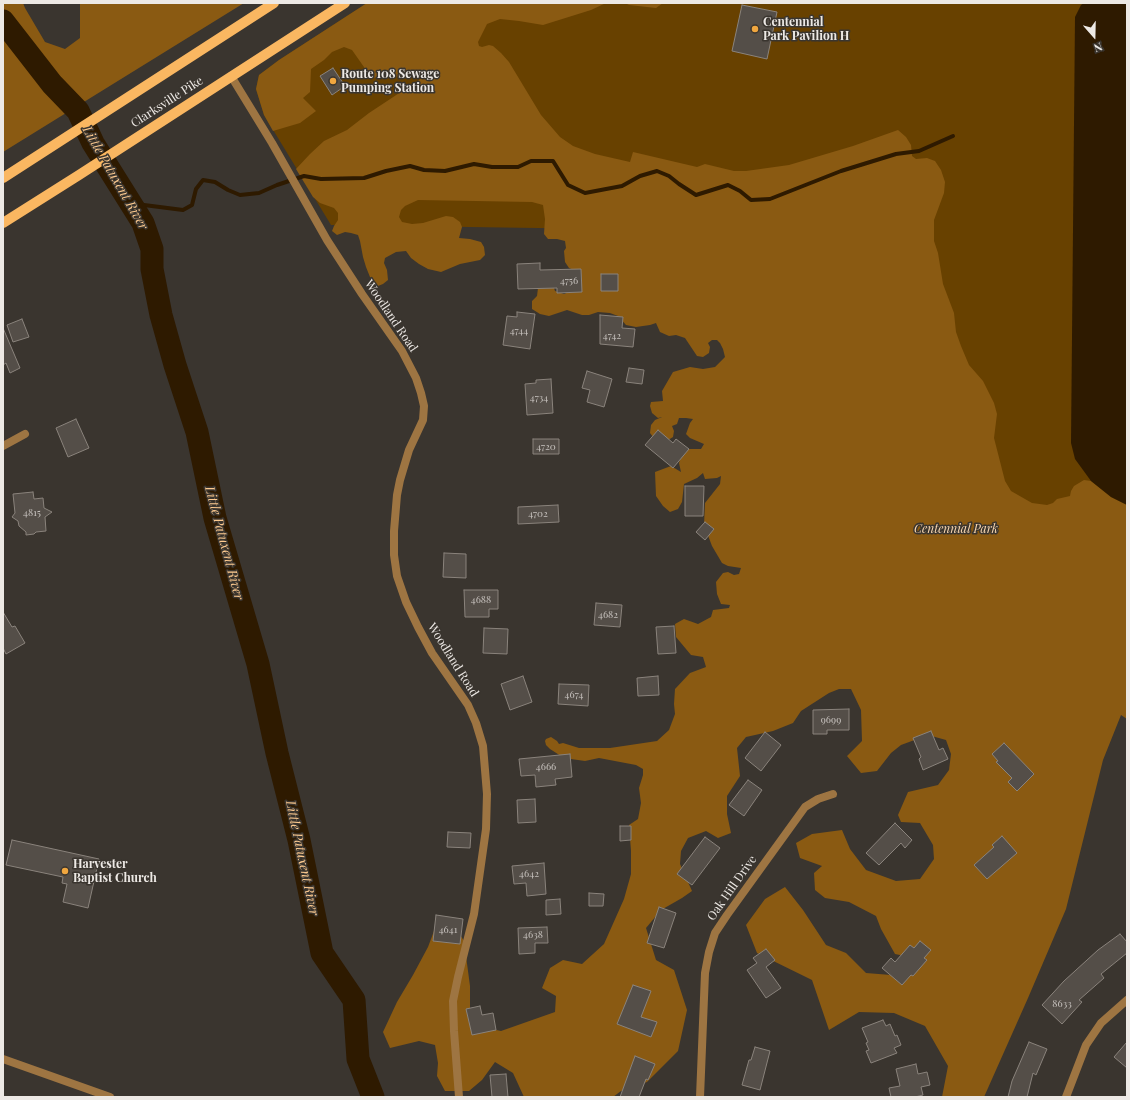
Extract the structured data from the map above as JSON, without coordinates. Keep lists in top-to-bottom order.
{
  "streets": {
    "main road": ["Clarksville Pike"],
    "street": ["Woodland Road", "Oak Hill Drive"]
  },
  "crossings": [
    ["Clarksville Pike", "Woodland Road"]
  ],
  "water": ["Little Patuxent River"],
  "parks": ["Centennial Park"],
  "places": ["Centennial Park Pavilion H", "Route 108 Sewage Pumping Station", "Harvester Baptist Church"],
  "house_numbers": [
    "4756",
    "4744",
    "4742",
    "4734",
    "4720",
    "4815",
    "4702",
    "4688",
    "4682",
    "4674",
    "9699",
    "4666",
    "4642",
    "4641",
    "4638",
    "8633"
  ],
  "north": "bottom"
}
